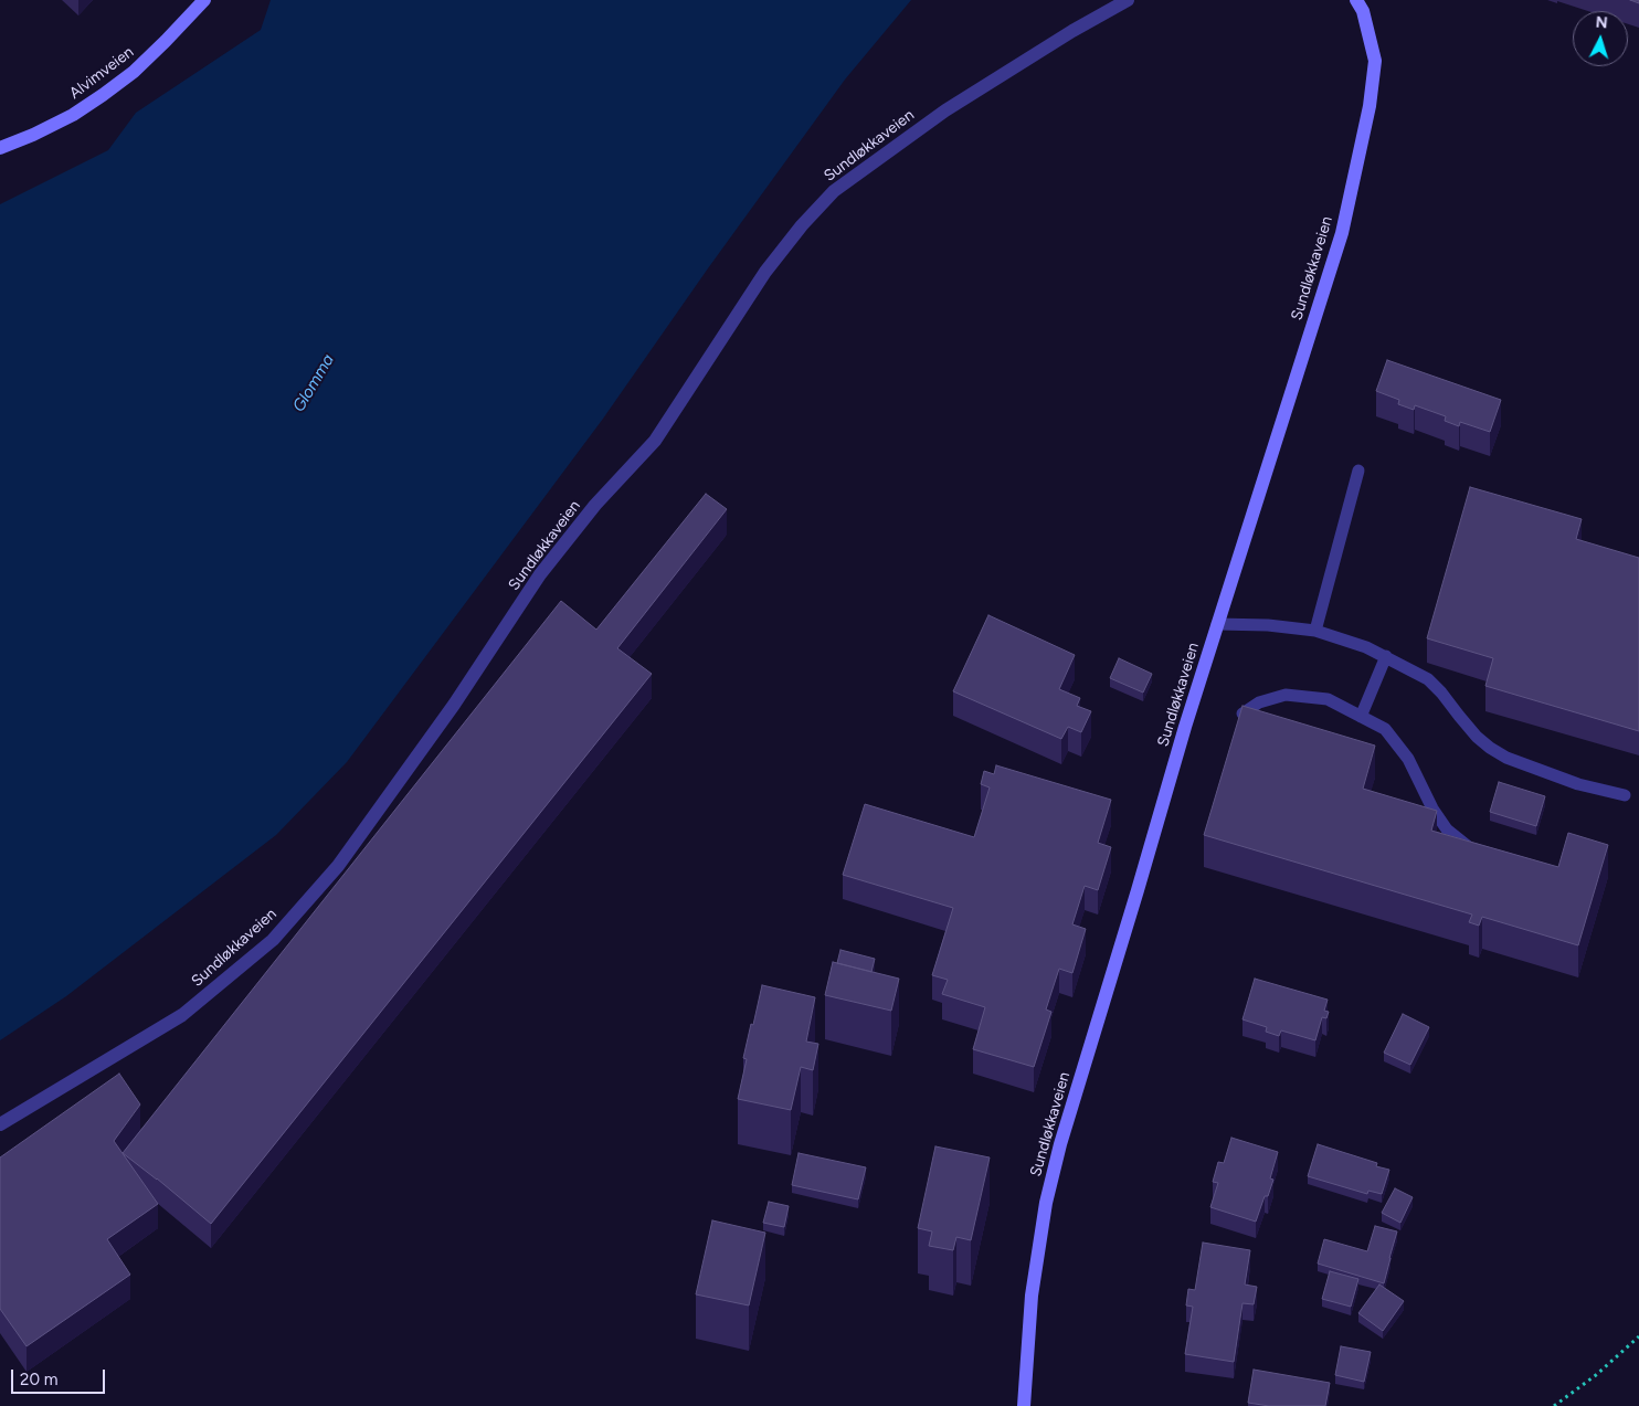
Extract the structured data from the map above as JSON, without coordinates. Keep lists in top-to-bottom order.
{
  "streets": {
    "main road": ["Alvimveien", "Sundløkkaveien"]
  },
  "water": ["Glomma"],
  "scale_bar": "20 m",
  "north": "top"
}
